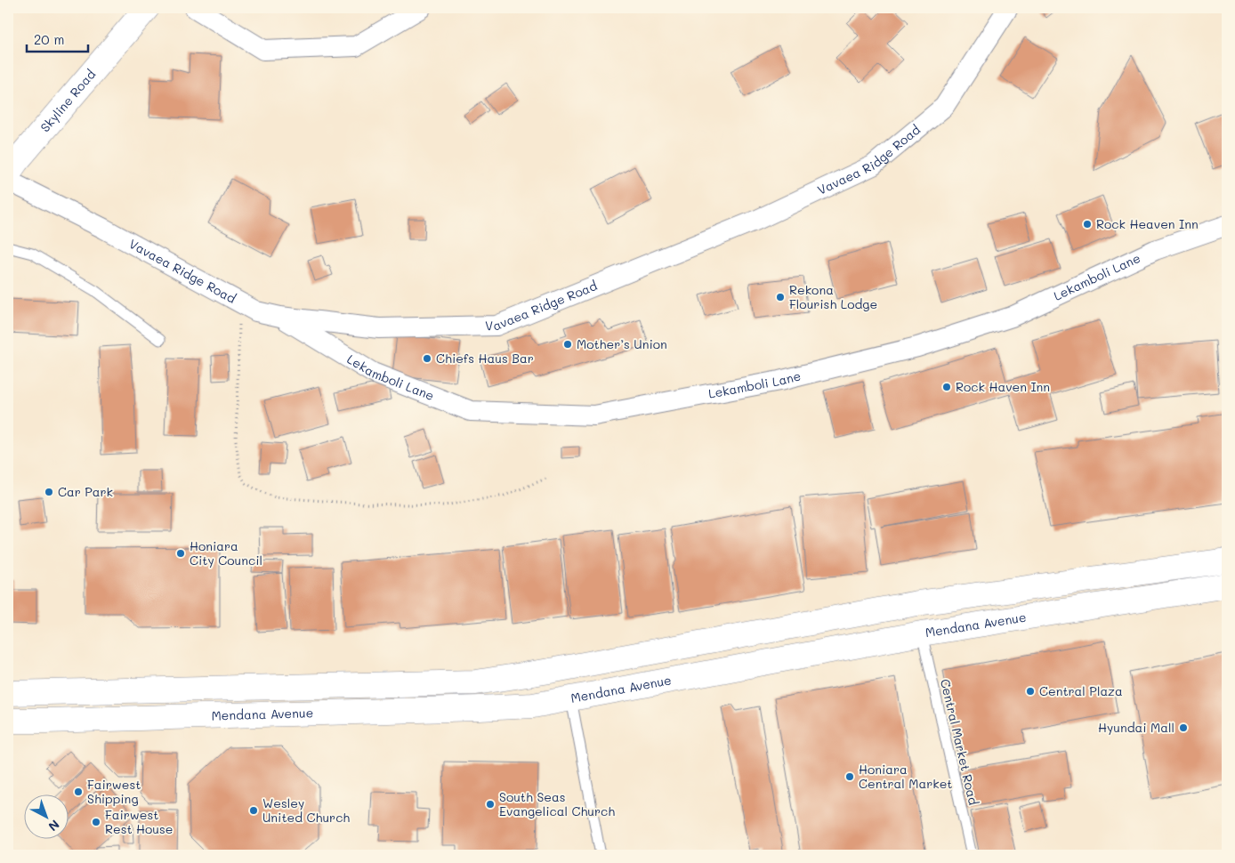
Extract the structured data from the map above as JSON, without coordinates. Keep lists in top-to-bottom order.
{
  "streets": {
    "main road": ["Skyline Road", "Mendana Avenue"],
    "street": ["Vavaea Ridge Road", "Lekamboli Lane"],
    "lane": ["Central Market Road"]
  },
  "crossings": [
    ["Vavaea Ridge Road", "Lekamboli Lane"],
    ["Mendana Avenue", "Central Market Road"]
  ],
  "places": [
    "Rock Heaven Inn",
    "Rekona Flourish Lodge",
    "Mother’s Union",
    "Chiefs Haus Bar",
    "Rock Haven Inn",
    "Car Park",
    "Honiara City Council",
    "Central Plaza",
    "Hyundai Mall",
    "Honiara Central Market",
    "Fairwest Shipping",
    "South Seas Evangelical Church",
    "Wesley United Church",
    "Fairwest Rest House"
  ],
  "scale_bar": "20 m",
  "north": "bottom right"
}
